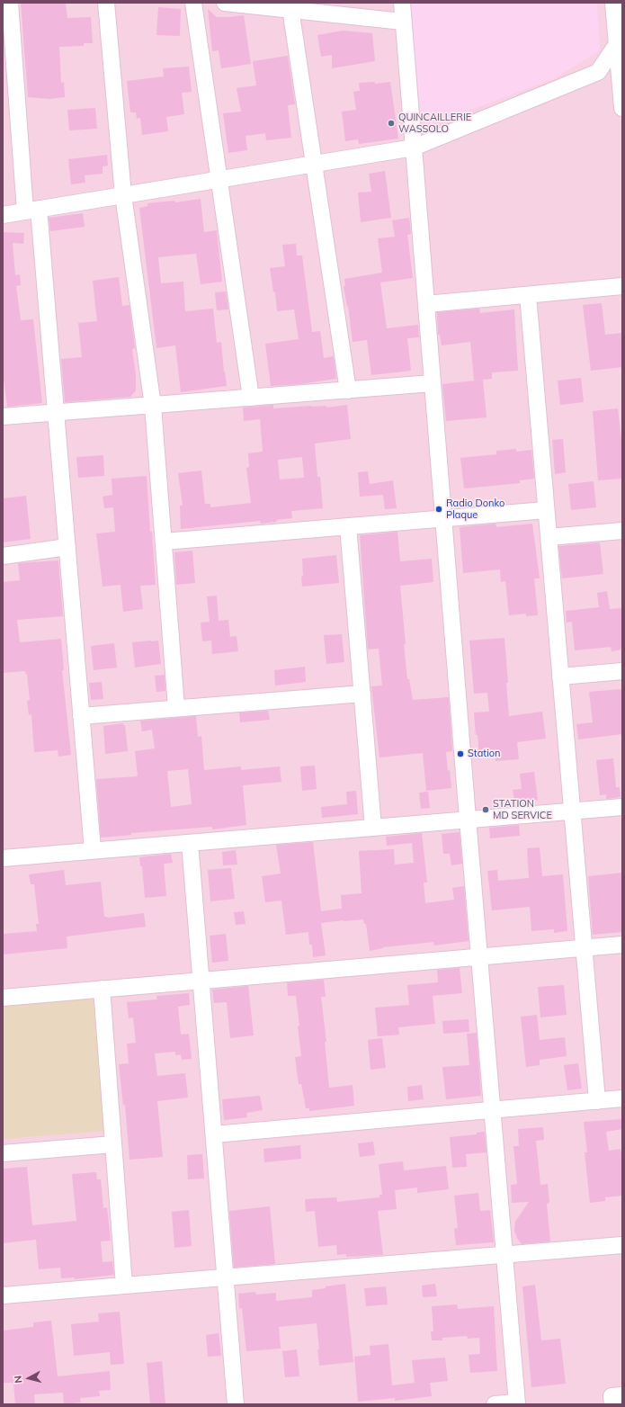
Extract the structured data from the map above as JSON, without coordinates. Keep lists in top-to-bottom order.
{
  "places": [
    "QUINCAILLERIE WASSOLO",
    "Radio Donko Plaque",
    "Station",
    "STATION MD SERVICE"
  ],
  "north": "left"
}
